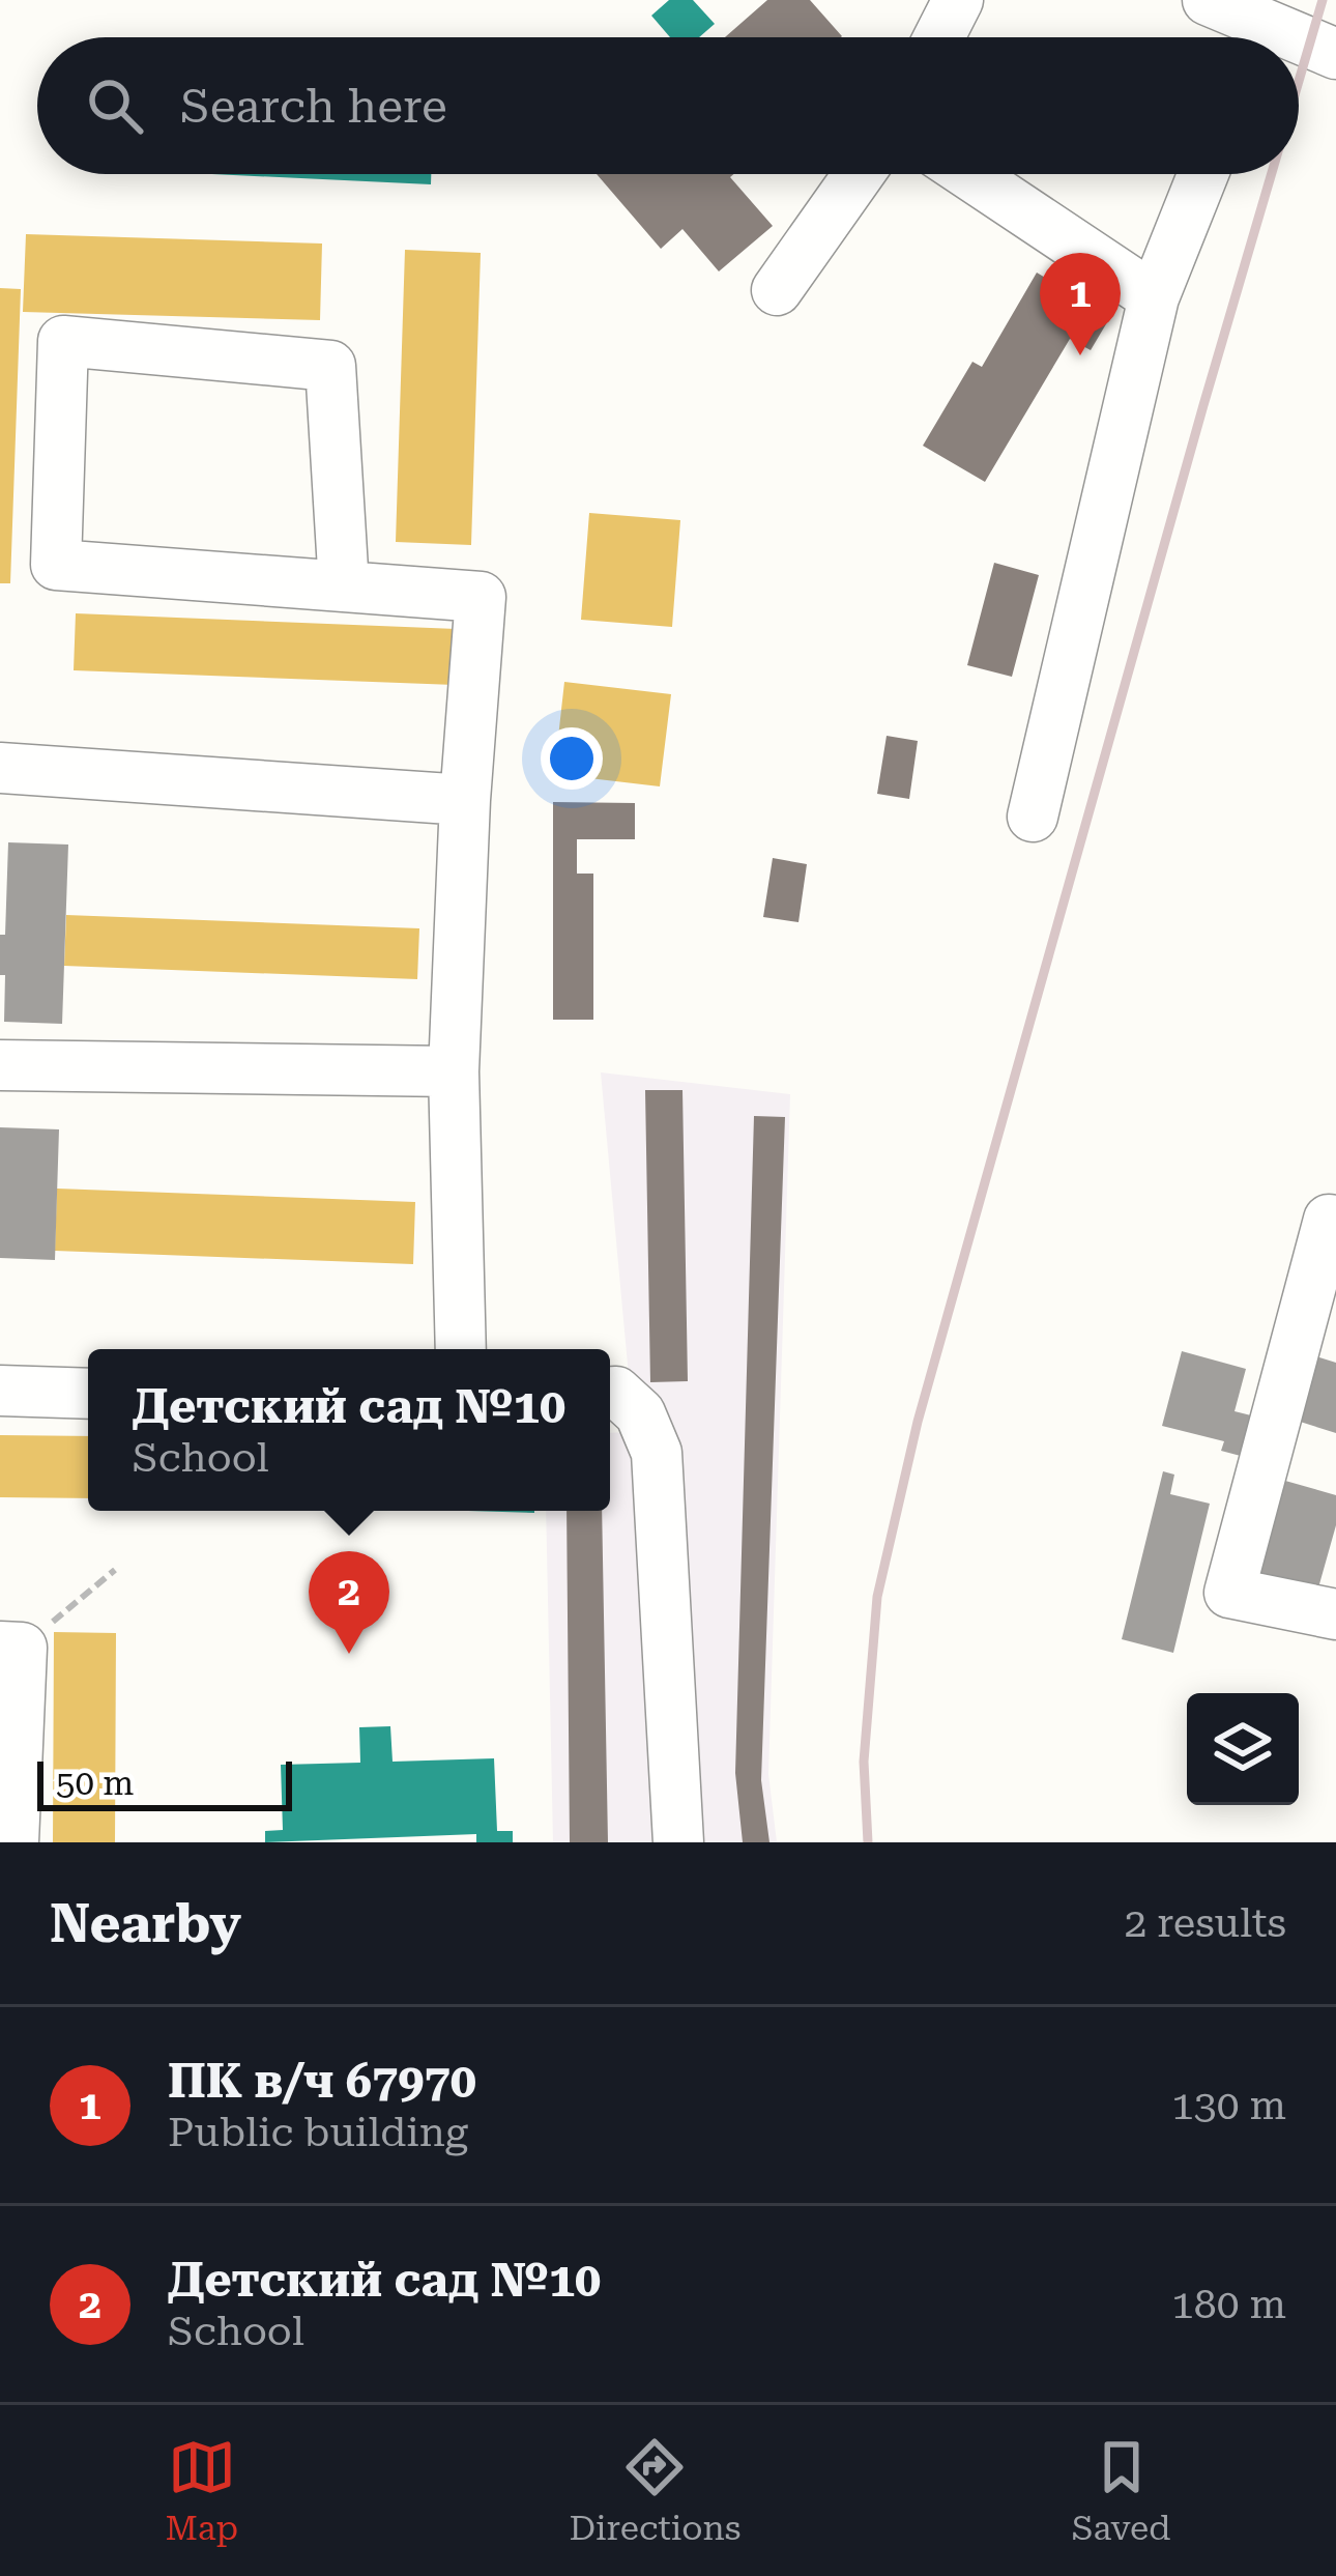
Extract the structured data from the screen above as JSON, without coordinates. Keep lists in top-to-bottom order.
{
  "scale_bar": "50 m",
  "page": {
    "search": "Search here",
    "pins": ["1", "2"],
    "popup": ["Детский сад №10", "School"],
    "scale": "50 m",
    "heading": ["Nearby", "2 results"],
    "list": [
      {
        "mark": "1",
        "name": "ПК в/ч 67970",
        "note": "Public building",
        "value": "130 m"
      },
      {
        "mark": "2",
        "name": "Детский сад №10",
        "note": "School",
        "value": "180 m"
      }
    ],
    "nav": ["Map", "Directions", "Saved"]
  }
}
